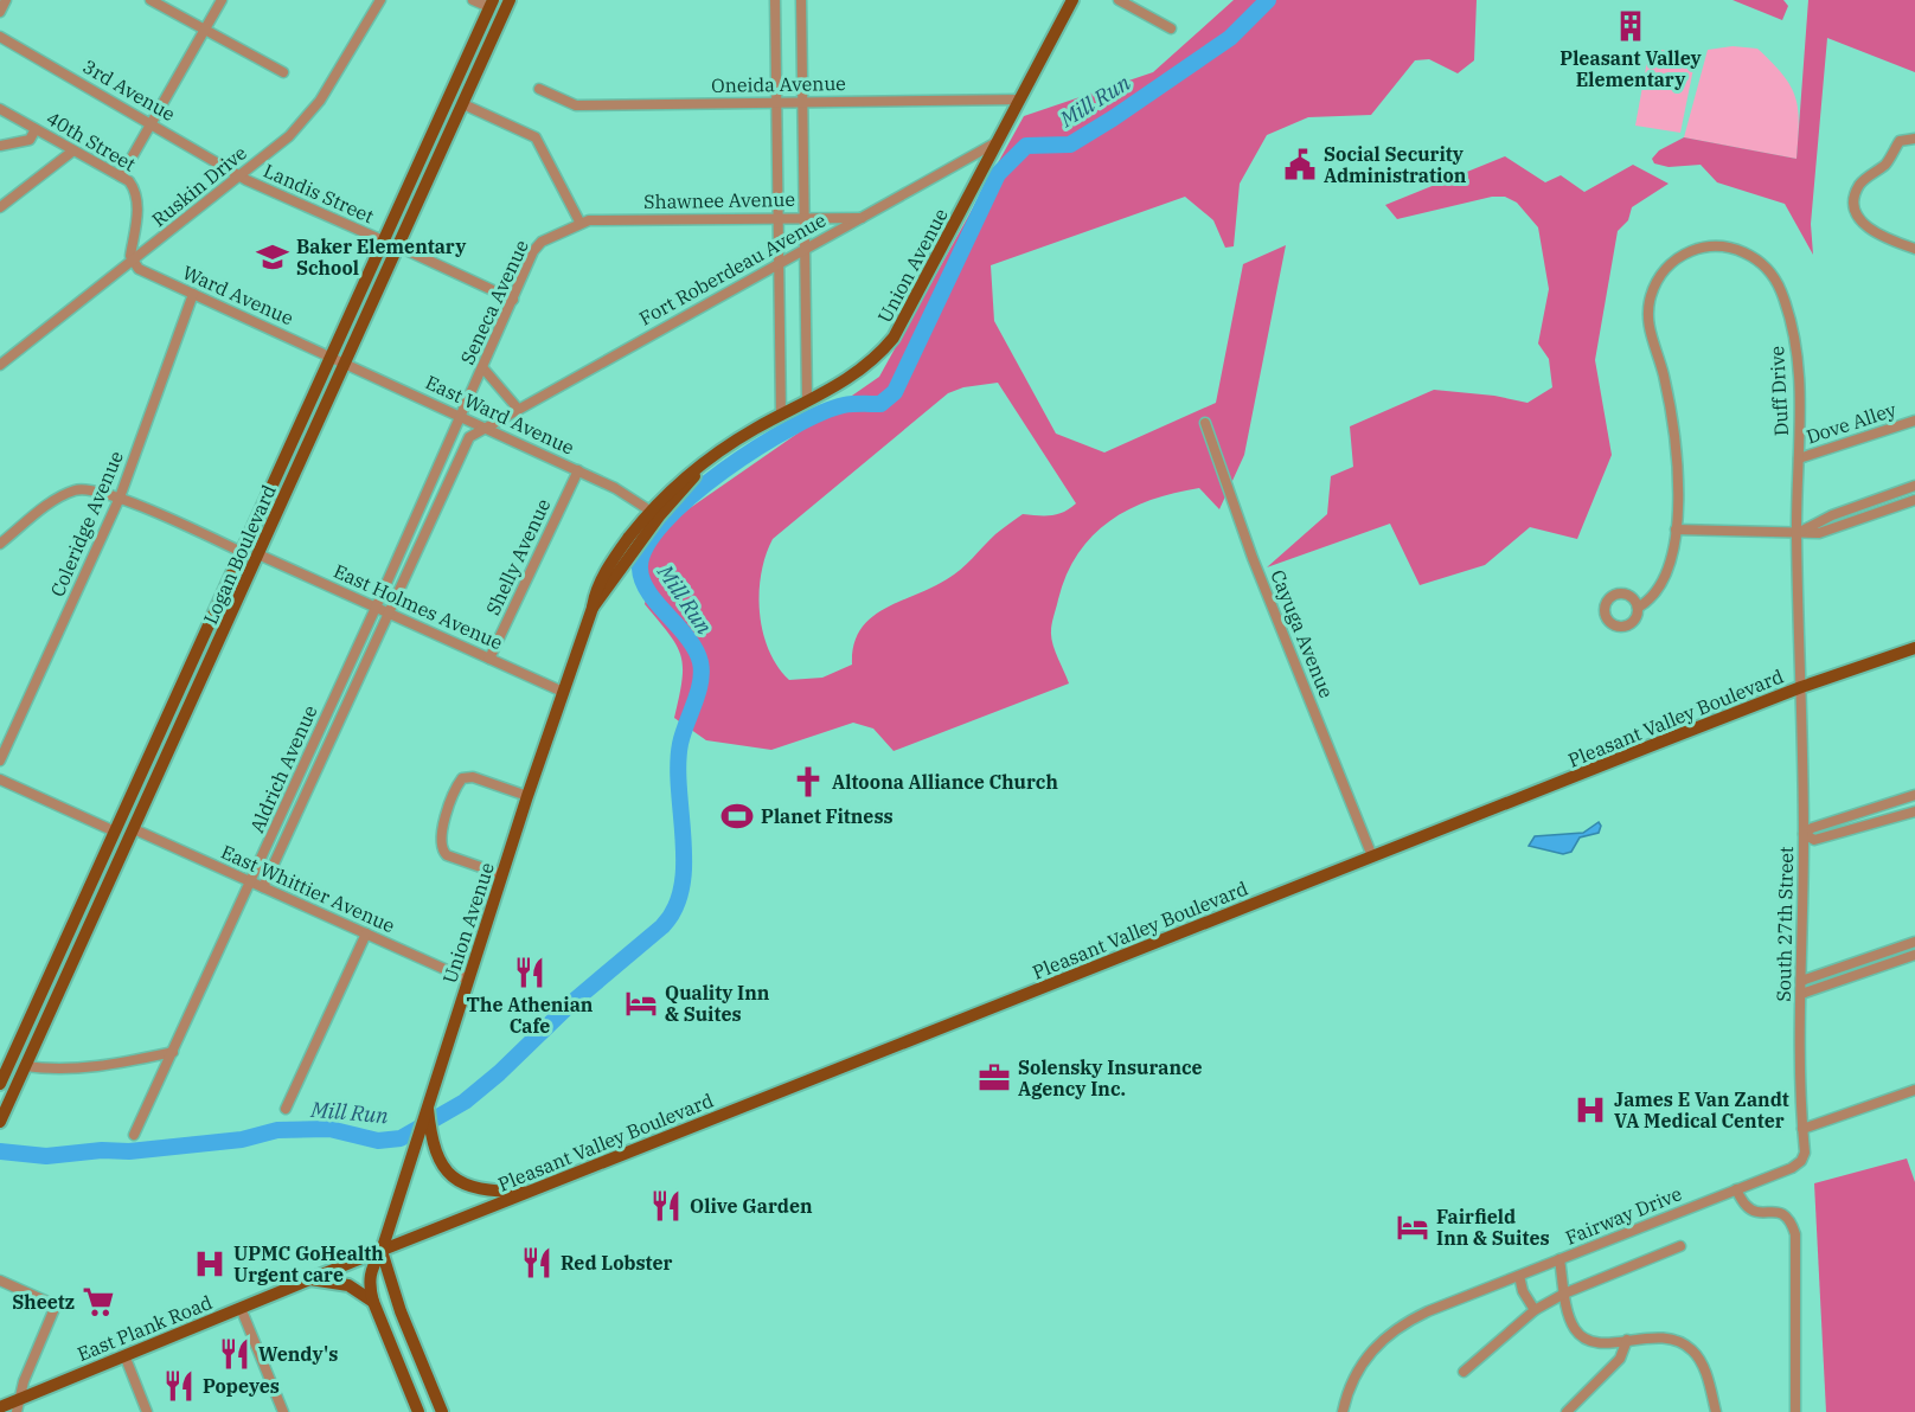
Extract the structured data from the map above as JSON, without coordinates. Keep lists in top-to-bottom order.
{
  "streets": {
    "main road": [
      "Union Avenue",
      "Logan Boulevard",
      "Pleasant Valley Boulevard",
      "East Plank Road"
    ],
    "street": [
      "Oneida Avenue",
      "3rd Avenue",
      "40th Street",
      "Ruskin Drive",
      "Landis Street",
      "Shawnee Avenue",
      "Fort Roberdeau Avenue",
      "Ward Avenue",
      "Seneca Avenue",
      "Duff Drive",
      "East Ward Avenue",
      "Dove Alley",
      "Coleridge Avenue",
      "Shelly Avenue",
      "East Holmes Avenue",
      "Cayuga Avenue",
      "Aldrich Avenue",
      "East Whittier Avenue",
      "South 27th Street",
      "Fairway Drive"
    ]
  },
  "crossings": [
    ["Oneida Avenue", "Union Avenue"],
    ["3rd Avenue", "Ruskin Drive"],
    ["3rd Avenue", "Landis Street"],
    ["40th Street", "Ruskin Drive"],
    ["40th Street", "Ward Avenue"],
    ["Ruskin Drive", "Landis Street"],
    ["Ruskin Drive", "Ward Avenue"],
    ["Landis Street", "Logan Boulevard"],
    ["Shawnee Avenue", "Fort Roberdeau Avenue"],
    ["Shawnee Avenue", "Seneca Avenue"],
    ["Union Avenue", "Fort Roberdeau Avenue"],
    ["Union Avenue", "East Ward Avenue"],
    ["Union Avenue", "East Holmes Avenue"],
    ["Union Avenue", "Pleasant Valley Boulevard"],
    ["Union Avenue", "East Whittier Avenue"],
    ["Union Avenue", "East Plank Road"],
    ["Fort Roberdeau Avenue", "East Ward Avenue"],
    ["Fort Roberdeau Avenue", "Aldrich Avenue"],
    ["Ward Avenue", "East Ward Avenue"],
    ["Ward Avenue", "Coleridge Avenue"],
    ["Ward Avenue", "Logan Boulevard"],
    ["Seneca Avenue", "East Ward Avenue"],
    ["Seneca Avenue", "Aldrich Avenue"],
    ["Duff Drive", "Dove Alley"],
    ["Duff Drive", "Pleasant Valley Boulevard"],
    ["Duff Drive", "South 27th Street"],
    ["East Ward Avenue", "Logan Boulevard"],
    ["East Ward Avenue", "Shelly Avenue"],
    ["East Ward Avenue", "Aldrich Avenue"],
    ["Logan Boulevard", "East Holmes Avenue"],
    ["Logan Boulevard", "East Whittier Avenue"],
    ["Shelly Avenue", "East Holmes Avenue"],
    ["East Holmes Avenue", "Aldrich Avenue"],
    ["Cayuga Avenue", "Pleasant Valley Boulevard"],
    ["Pleasant Valley Boulevard", "South 27th Street"],
    ["Pleasant Valley Boulevard", "East Plank Road"],
    ["Aldrich Avenue", "East Whittier Avenue"],
    ["South 27th Street", "Fairway Drive"]
  ],
  "water": ["Mill Run"],
  "places": {
    "building": ["Pleasant Valley Elementary"],
    "public building": ["Social Security Administration"],
    "school or university": ["Baker Elementary School"],
    "church": ["Altoona Alliance Church"],
    "sports": ["Planet Fitness"],
    "restaurant": [
      "The Athenian Cafe",
      "Olive Garden",
      "Red Lobster",
      "Wendy's",
      "Popeyes"
    ],
    "hotel": ["Quality Inn & Suites", "Fairfield Inn & Suites"],
    "office": ["Solensky Insurance Agency Inc."],
    "hospital": ["James E Van Zandt VA Medical Center", "UPMC GoHealth Urgent care"],
    "supermarket": ["Sheetz"]
  }
}
